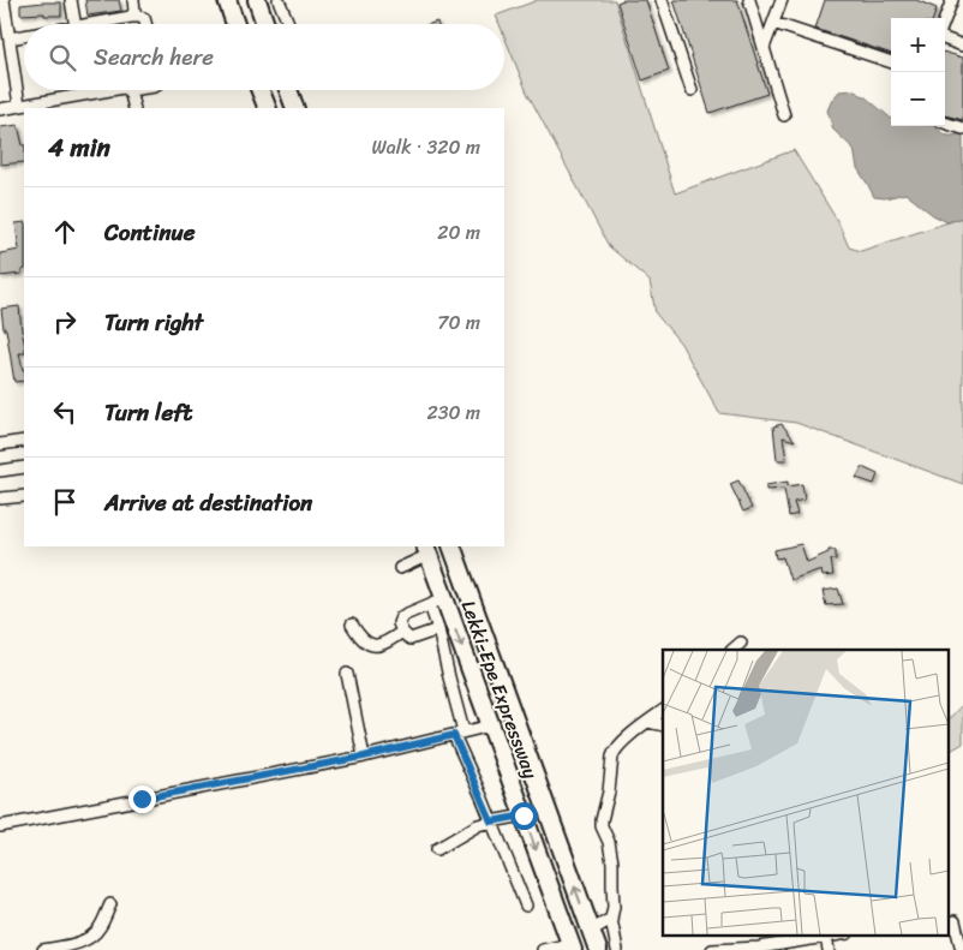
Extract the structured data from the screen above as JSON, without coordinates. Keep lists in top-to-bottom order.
{
  "streets": {
    "highway": ["Lekki-Epe Expressway"]
  },
  "page": {
    "map_buttons": ["+", "−"],
    "search": "Search here",
    "heading": ["4 min", "Walk · 320 m"],
    "list": [
      ["Continue", "20 m"],
      ["Turn right", "70 m"],
      ["Turn left", "230 m"],
      "Arrive at destination"
    ]
  }
}
